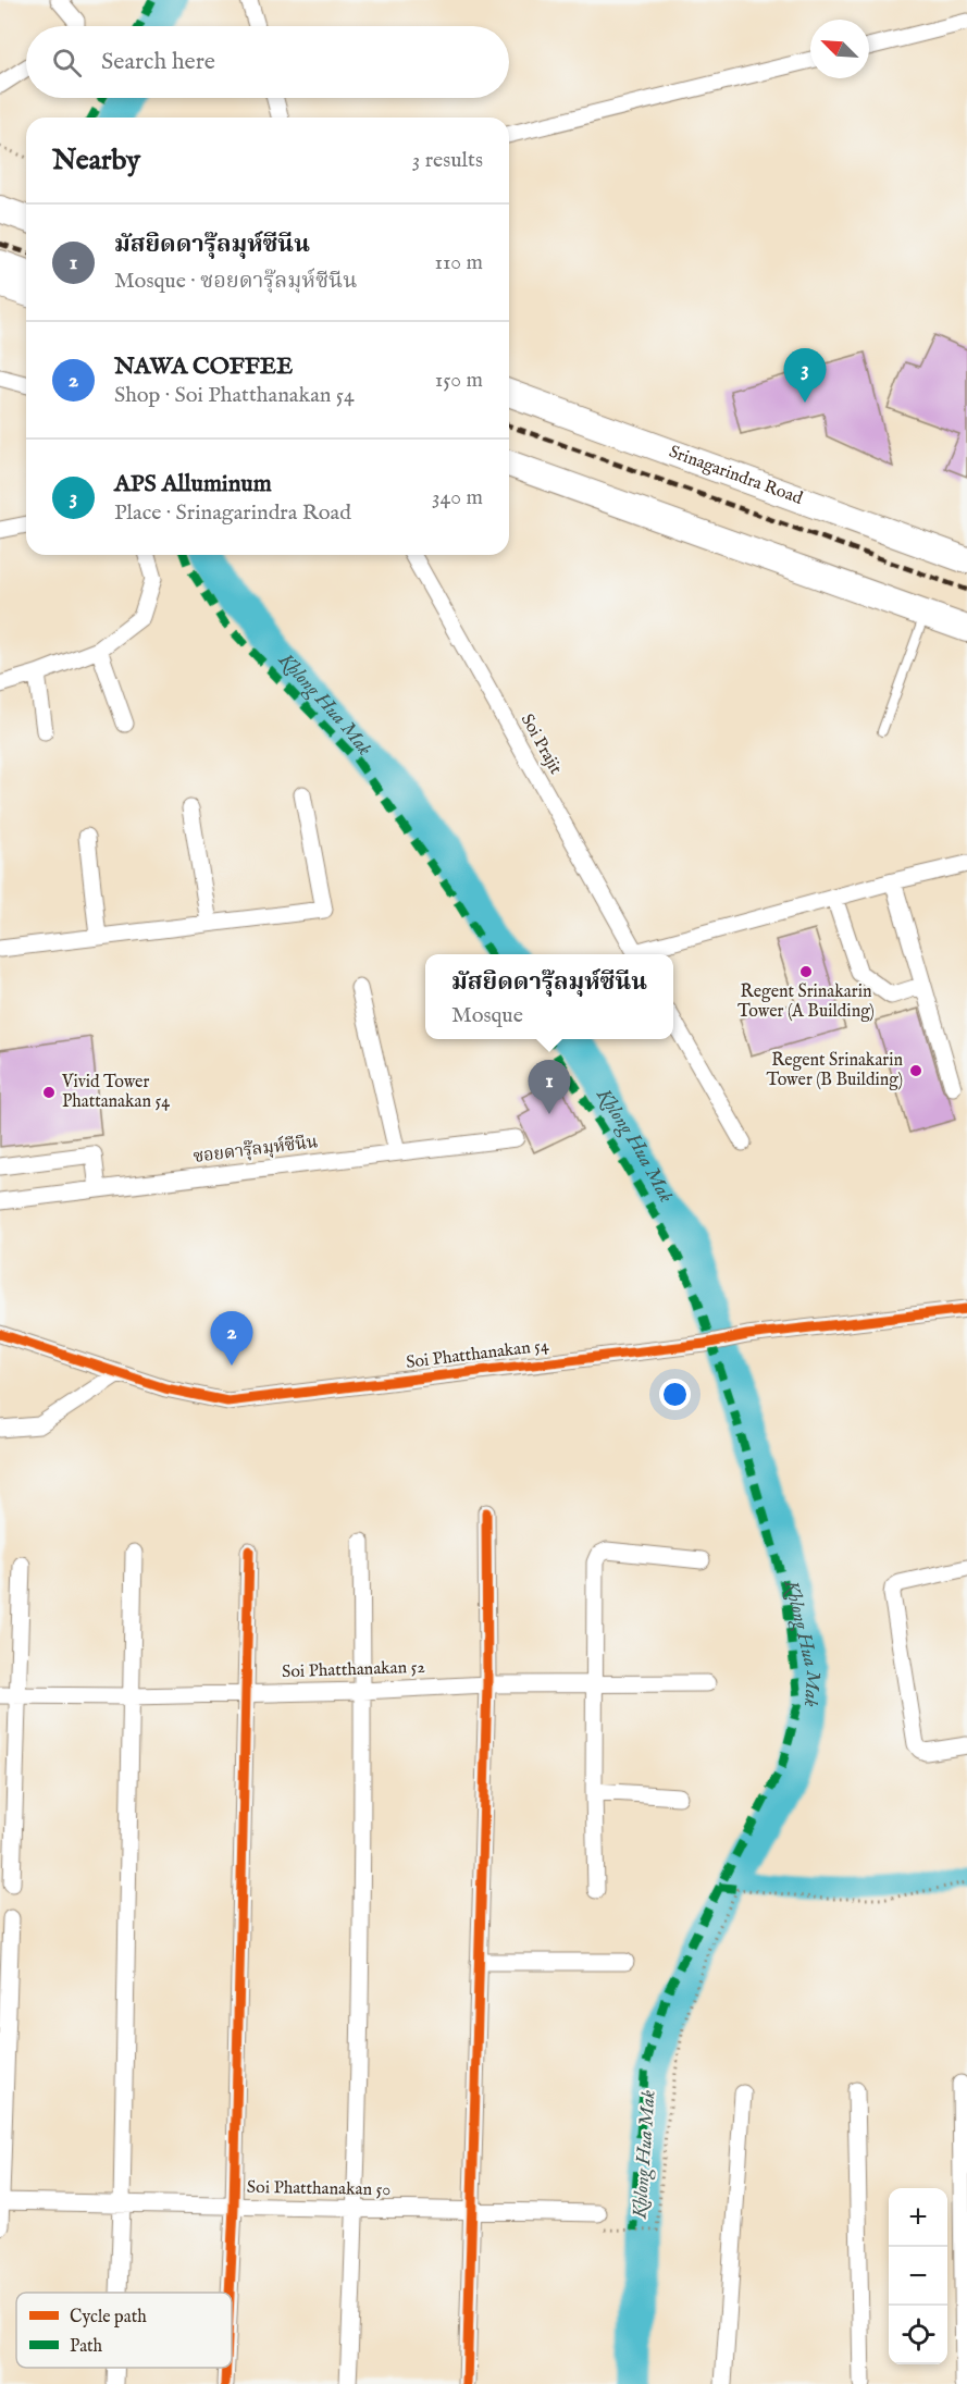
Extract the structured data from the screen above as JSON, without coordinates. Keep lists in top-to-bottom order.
{
  "streets": {
    "main road": ["Srinagarindra Road"],
    "street": [
      "Soi Prajit",
      "ซอยดารุ๊ลมุห์ซีนีน",
      "Soi Phatthanakan 54",
      "Soi Phatthanakan 52",
      "Soi Phatthanakan 50"
    ]
  },
  "water": ["Khlong Hua Mak"],
  "places": ["Regent Srinakarin Tower (A Building)", "Regent Srinakarin Tower (B Building)", "Vivid Tower Phattanakan 54"],
  "legend": ["Cycle path", "Path"],
  "north": "top left",
  "page": {
    "search": "Search here",
    "heading": ["Nearby", "3 results"],
    "list": [
      {
        "mark": "1",
        "name": "มัสยิดดารุ๊ลมุห์ซีนีน",
        "note": "Mosque · ซอยดารุ๊ลมุห์ซีนีน",
        "value": "110 m"
      },
      {
        "mark": "2",
        "name": "NAWA COFFEE",
        "note": "Shop · Soi Phatthanakan 54",
        "value": "150 m"
      },
      {
        "mark": "3",
        "name": "APS Alluminum",
        "note": "Place · Srinagarindra Road",
        "value": "340 m"
      }
    ],
    "pins": ["3", "1", "2"],
    "popup": ["มัสยิดดารุ๊ลมุห์ซีนีน", "Mosque"],
    "map_buttons": ["+", "−"]
  }
}
